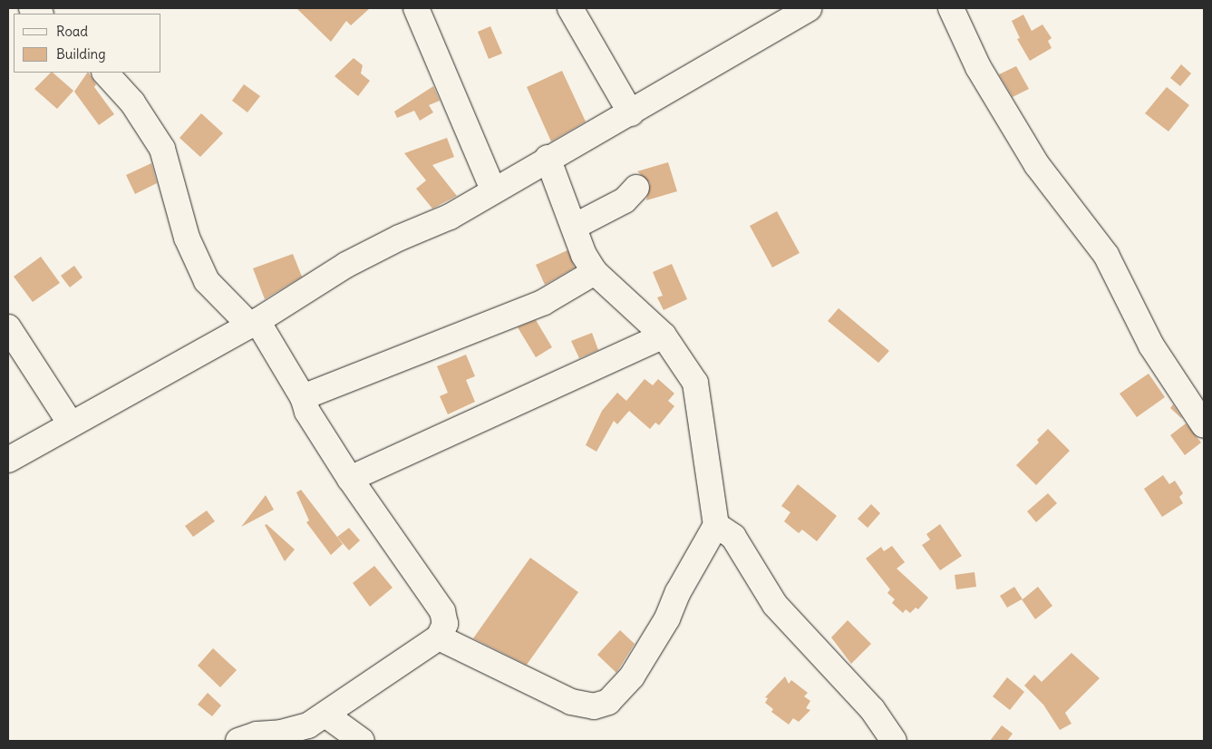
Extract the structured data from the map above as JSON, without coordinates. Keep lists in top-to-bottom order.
{
  "legend": ["Road", "Building"]
}
